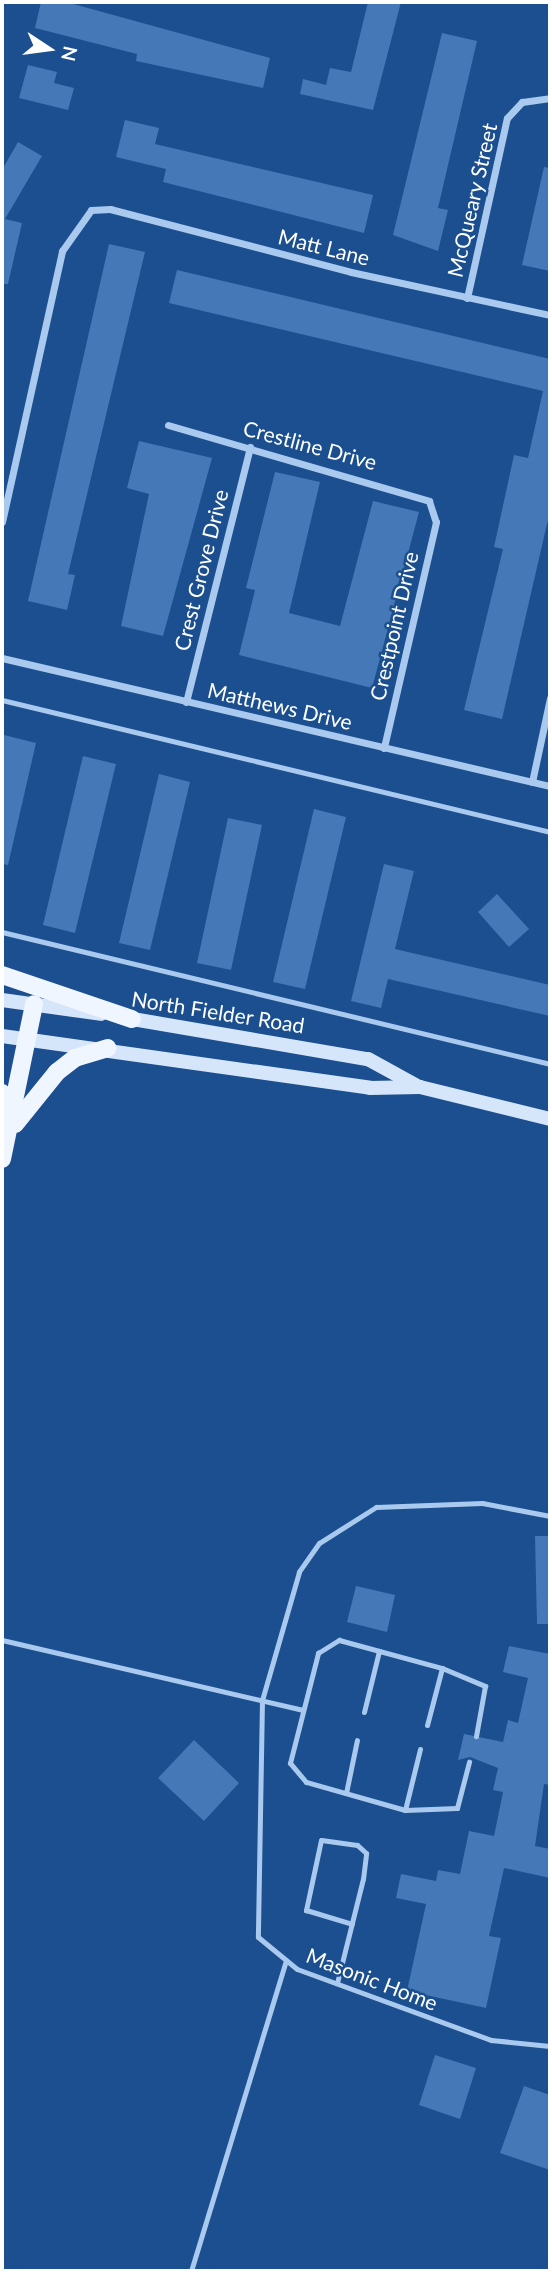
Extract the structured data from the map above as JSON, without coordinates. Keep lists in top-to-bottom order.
{
  "streets": {
    "main road": ["North Fielder Road"],
    "street": [
      "McQueary Street",
      "Matt Lane",
      "Crestline Drive",
      "Crest Grove Drive",
      "Crestpoint Drive",
      "Matthews Drive"
    ],
    "lane": ["Masonic Home"]
  },
  "crossings": [
    ["McQueary Street", "Matt Lane"],
    ["Crestline Drive", "Crest Grove Drive"],
    ["Crestline Drive", "Crestpoint Drive"],
    ["Crest Grove Drive", "Matthews Drive"],
    ["Crestpoint Drive", "Matthews Drive"]
  ],
  "north": "right"
}
